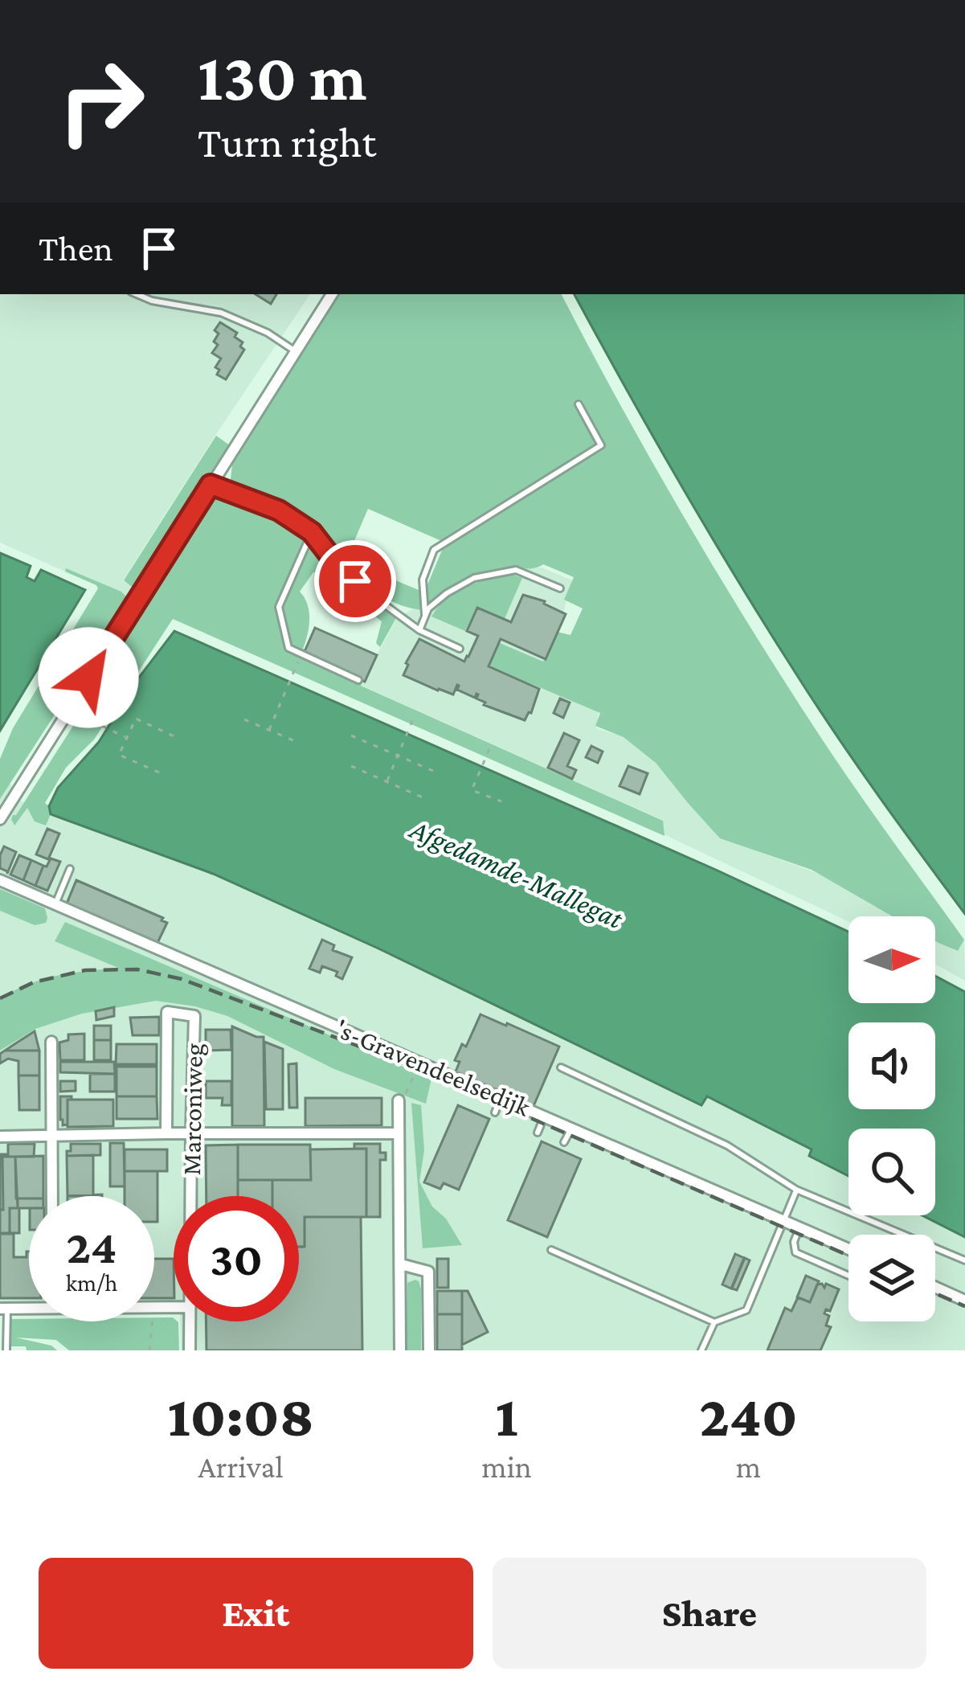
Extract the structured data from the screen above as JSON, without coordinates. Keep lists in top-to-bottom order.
{
  "streets": {
    "street": ["'s-Gravendeelsedijk", "Marconiweg"]
  },
  "water": ["Afgedamde-Mallegat"],
  "north": "right",
  "page": {
    "turn": ["130 m", "Turn right"],
    "then": "Then",
    "speed": "24 km/h",
    "limit": "30",
    "eta": [
      "10:08",
      "Arrival",
      "1",
      "min",
      "240",
      "m"
    ],
    "buttons": ["Exit", "Share"]
  }
}
